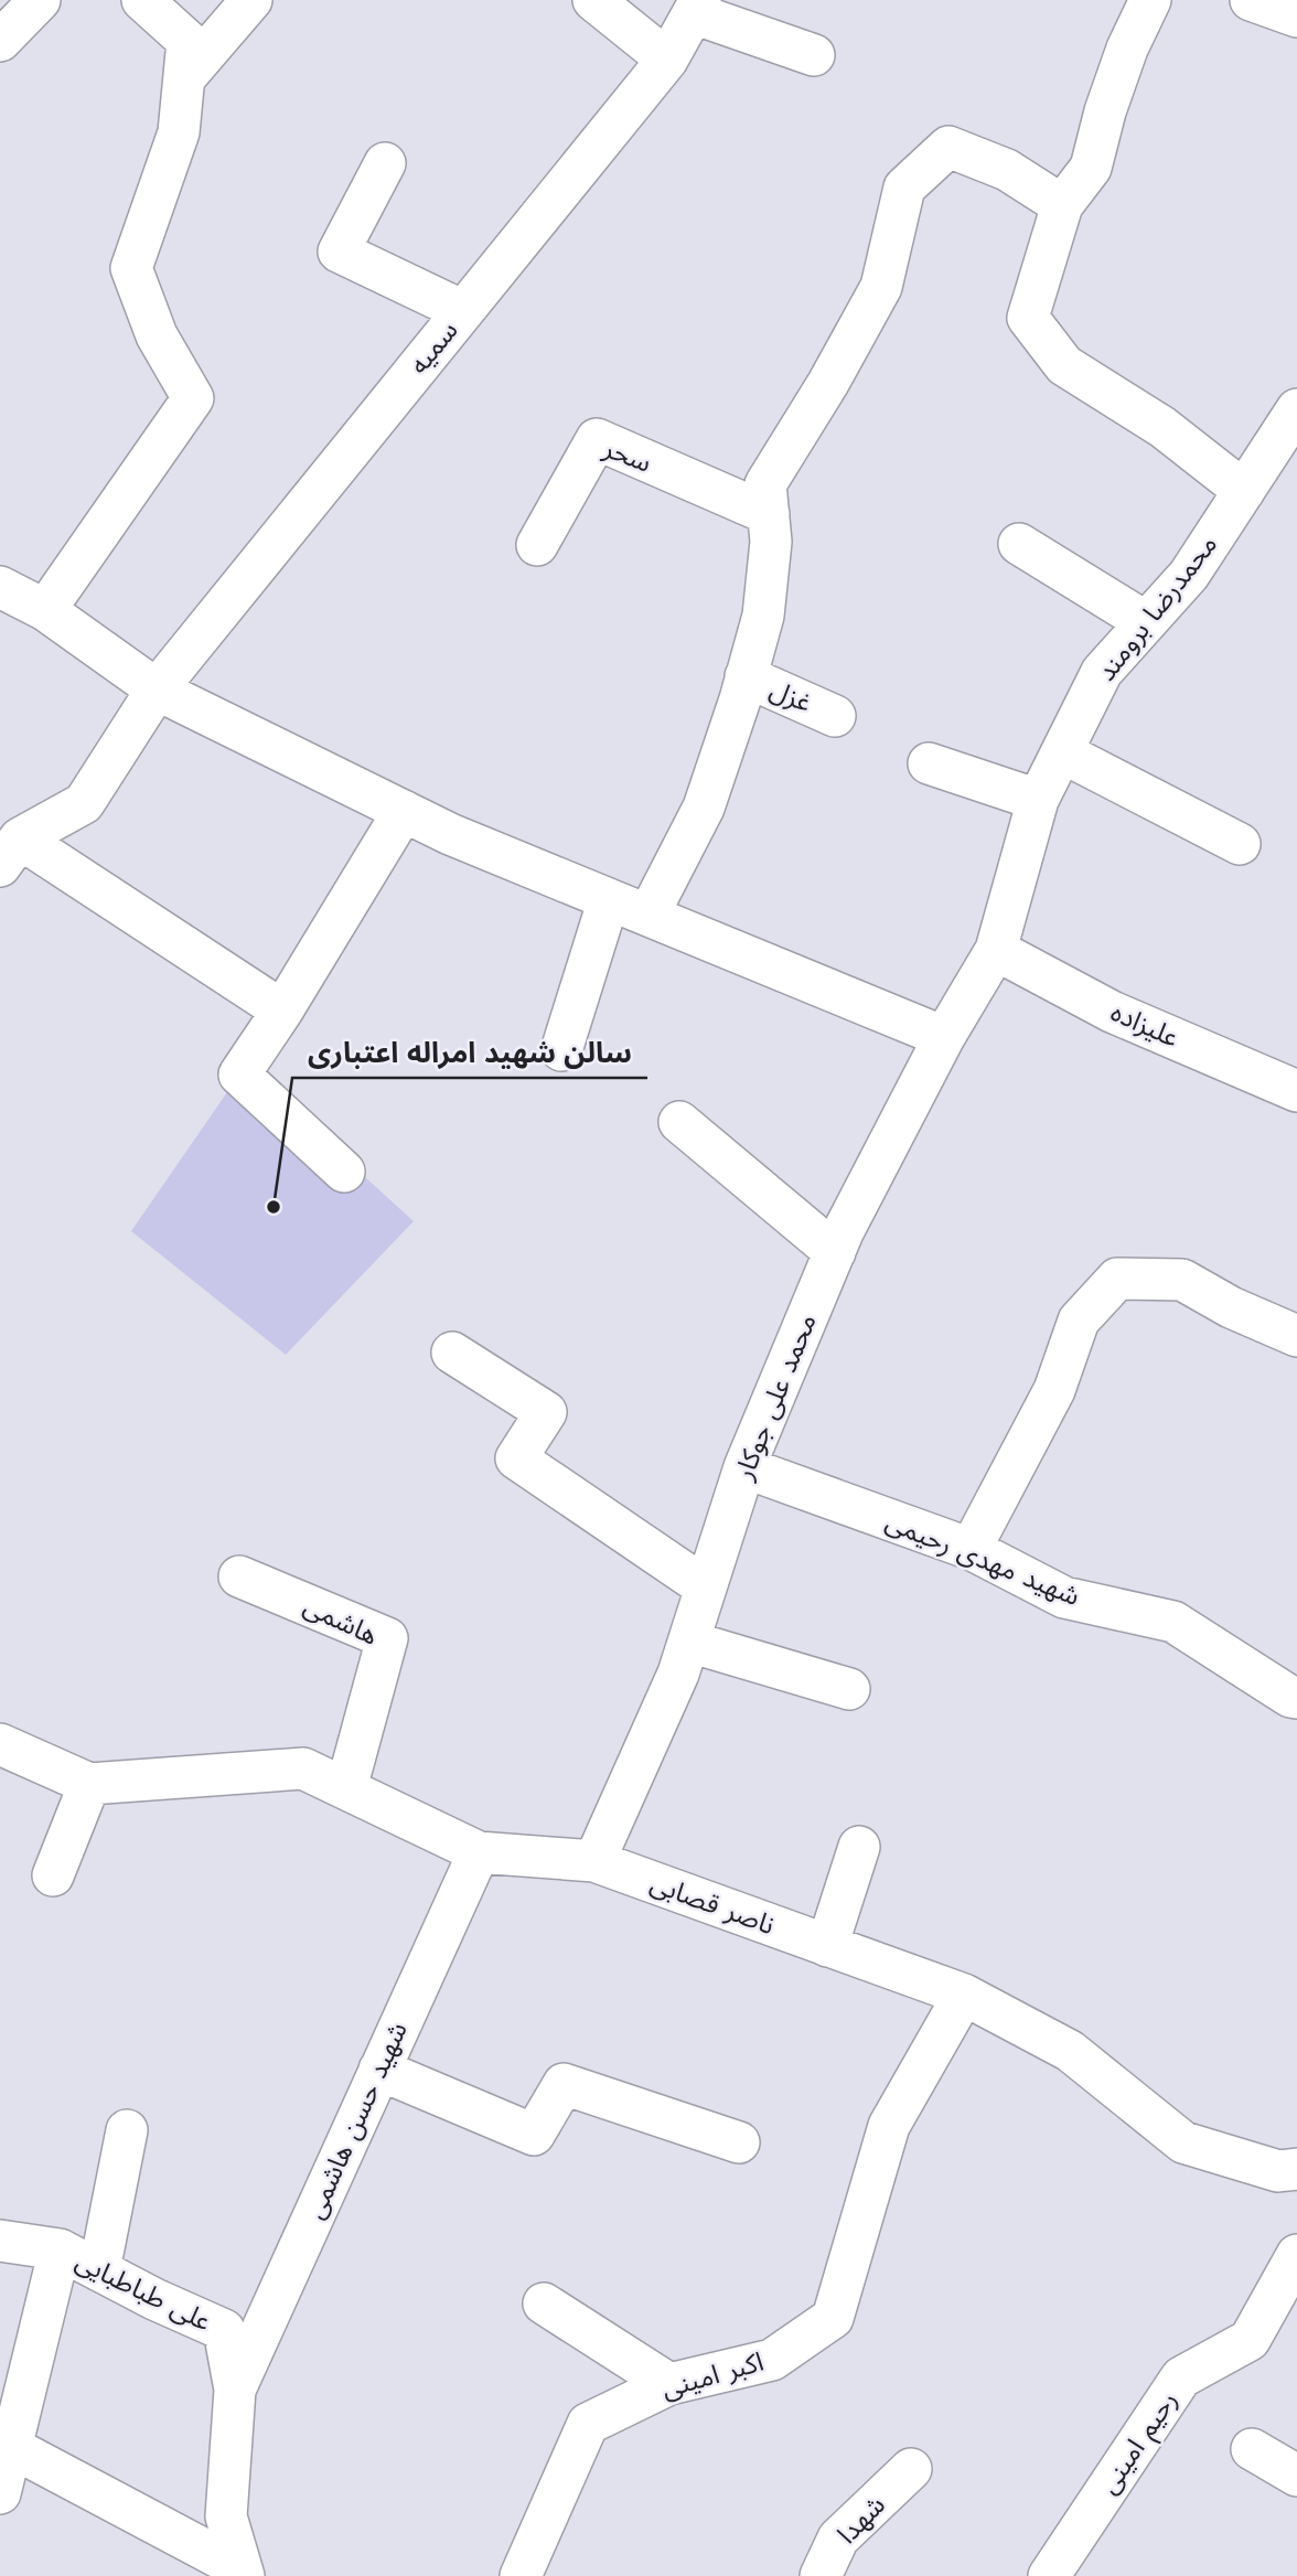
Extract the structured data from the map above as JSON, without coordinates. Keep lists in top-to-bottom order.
{
  "streets": {
    "street": [
      "سمیه",
      "سحر",
      "محمدرضا برومند",
      "غزل",
      "علیزاده",
      "محمد علی جوکار",
      "شهید مهدی رحیمی",
      "هاشمی",
      "ناصر قصابی",
      "شهید حسن هاشمی",
      "علی طباطبایی",
      "اکبر امینی",
      "رحیم امینی",
      "شهدا"
    ]
  },
  "crossings": [
    ["محمدرضا برومند", "علیزاده"],
    ["محمدرضا برومند", "محمد علی جوکار"],
    ["علیزاده", "محمد علی جوکار"],
    ["محمد علی جوکار", "شهید مهدی رحیمی"],
    ["محمد علی جوکار", "ناصر قصابی"],
    ["هاشمی", "ناصر قصابی"],
    ["ناصر قصابی", "شهید حسن هاشمی"],
    ["ناصر قصابی", "اکبر امینی"],
    ["شهید حسن هاشمی", "علی طباطبایی"]
  ],
  "places": ["سالن شهید امراله اعتباری"]
}
